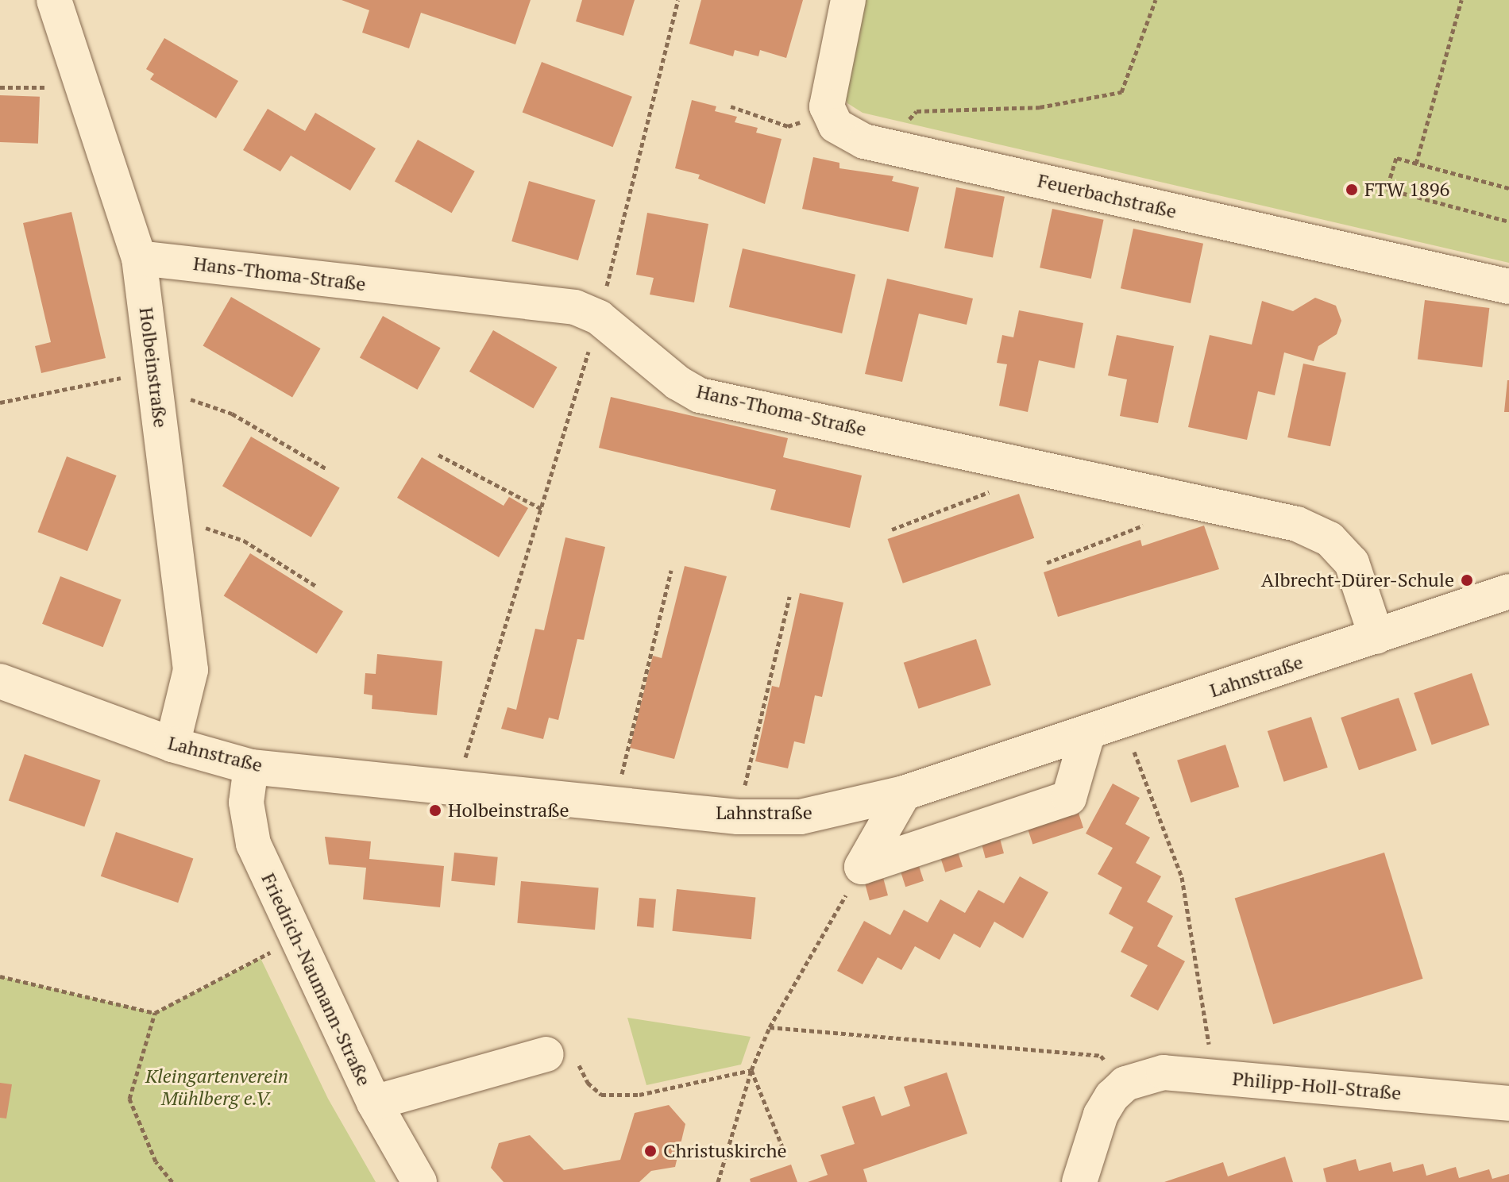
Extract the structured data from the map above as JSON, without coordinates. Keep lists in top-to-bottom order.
{
  "streets": {
    "street": [
      "Feuerbachstraße",
      "Hans-Thoma-Straße",
      "Holbeinstraße",
      "Lahnstraße",
      "Friedrich-Naumann-Straße",
      "Philipp-Holl-Straße"
    ]
  },
  "crossings": [
    ["Hans-Thoma-Straße", "Holbeinstraße"],
    ["Hans-Thoma-Straße", "Lahnstraße"],
    ["Holbeinstraße", "Lahnstraße"],
    ["Lahnstraße", "Friedrich-Naumann-Straße"]
  ],
  "parks": ["Kleingartenverein Mühlberg e.V."],
  "places": [
    "FTW 1896",
    "Albrecht-Dürer-Schule",
    "Holbeinstraße",
    "Christuskirche"
  ]
}
